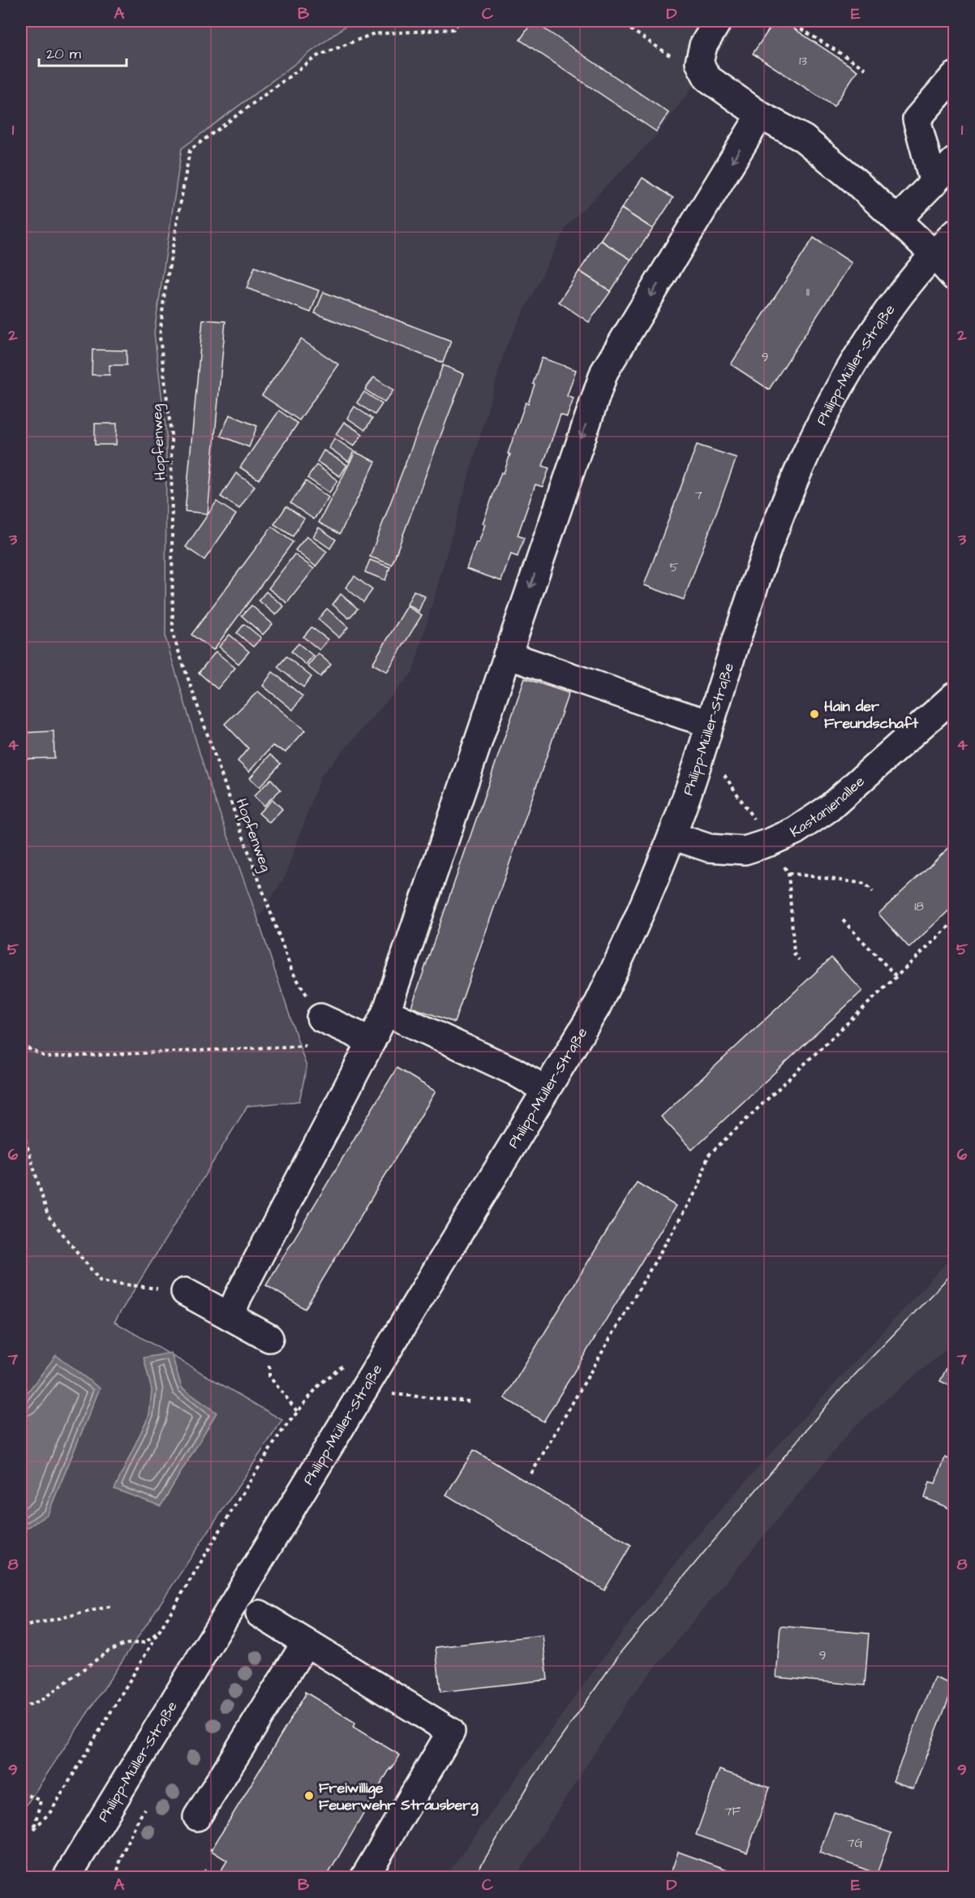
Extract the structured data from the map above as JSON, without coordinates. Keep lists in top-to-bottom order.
{
  "streets": {
    "main road": ["Philipp-Müller-Straße", "Kastanienallee"],
    "path": ["Hopfenweg"]
  },
  "crossings": [
    ["Philipp-Müller-Straße", "Kastanienallee"]
  ],
  "places": ["Hain der Freundschaft", "Freiwillige Feuerwehr Strausberg"],
  "house_numbers": [
    "13",
    "11",
    "9",
    "7",
    "5",
    "18",
    "9",
    "7F",
    "7G"
  ],
  "scale_bar": "20 m",
  "grid": {
    "columns": [
      "A",
      "B",
      "C",
      "D",
      "E"
    ],
    "rows": [
      "1",
      "2",
      "3",
      "4",
      "5",
      "6",
      "7",
      "8",
      "9"
    ]
  }
}
